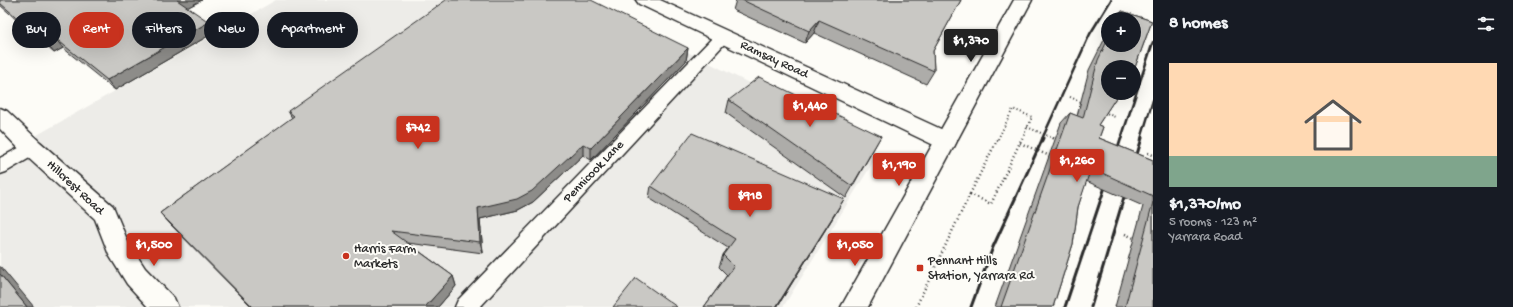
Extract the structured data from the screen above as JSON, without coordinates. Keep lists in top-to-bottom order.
{
  "streets": {
    "street": ["Ramsay Road", "Hillcrest Road"],
    "lane": ["Pennicook Lane"]
  },
  "crossings": [
    ["Ramsay Road", "Pennicook Lane"]
  ],
  "places": {
    "other": ["Harris Farm Markets"],
    "transit": ["Pennant Hills Station, Yarrara Rd"]
  },
  "page": {
    "heading": "8 homes",
    "map_buttons": ["+", "−"],
    "chip": [
      "Buy",
      "Rent",
      "Filters",
      "New",
      "Apartment"
    ],
    "price": [
      "$1,370",
      "$1,440",
      "$742",
      "$1,260",
      "$1,190",
      "$918",
      "$1,500",
      "$1,050"
    ],
    "list": [
      {
        "name": "$1,370/mo",
        "note": "5 rooms · 123 m² · Yarrara Road"
      }
    ]
  }
}
